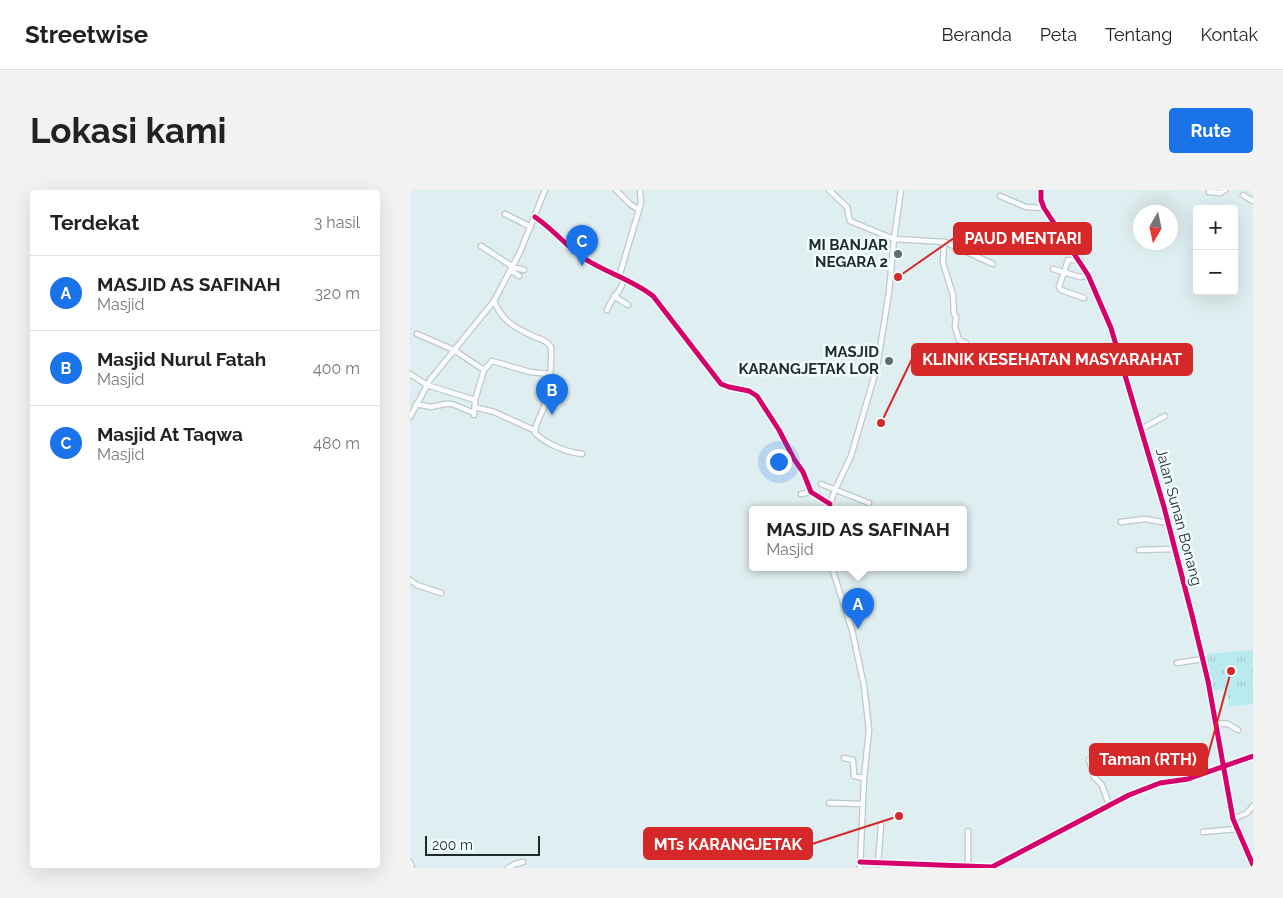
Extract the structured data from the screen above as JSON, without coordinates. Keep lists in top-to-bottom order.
{
  "streets": {
    "street": ["Jalan Sunan Bonang"]
  },
  "places": [
    "MI BANJAR NEGARA 2",
    "PAUD MENTARI",
    "MASJID KARANGJETAK LOR",
    "KLINIK KESEHATAN MASYARAHAT",
    "Taman (RTH)",
    "MTs KARANGJETAK"
  ],
  "scale_bar": "200 m",
  "north": "bottom",
  "page": {
    "header": "Streetwise",
    "nav": [
      "Beranda",
      "Peta",
      "Tentang",
      "Kontak"
    ],
    "buttons": "Rute",
    "title": "Lokasi kami",
    "heading": ["Terdekat", "3 hasil"],
    "map_buttons": ["+", "−"],
    "pins": ["C", "B", "A"],
    "list": [
      {
        "mark": "A",
        "name": "MASJID AS SAFINAH",
        "note": "Masjid",
        "value": "320 m"
      },
      {
        "mark": "B",
        "name": "Masjid Nurul Fatah",
        "note": "Masjid",
        "value": "400 m"
      },
      {
        "mark": "C",
        "name": "Masjid At Taqwa",
        "note": "Masjid",
        "value": "480 m"
      }
    ],
    "popup": ["MASJID AS SAFINAH", "Masjid"],
    "scale": "200 m"
  }
}
